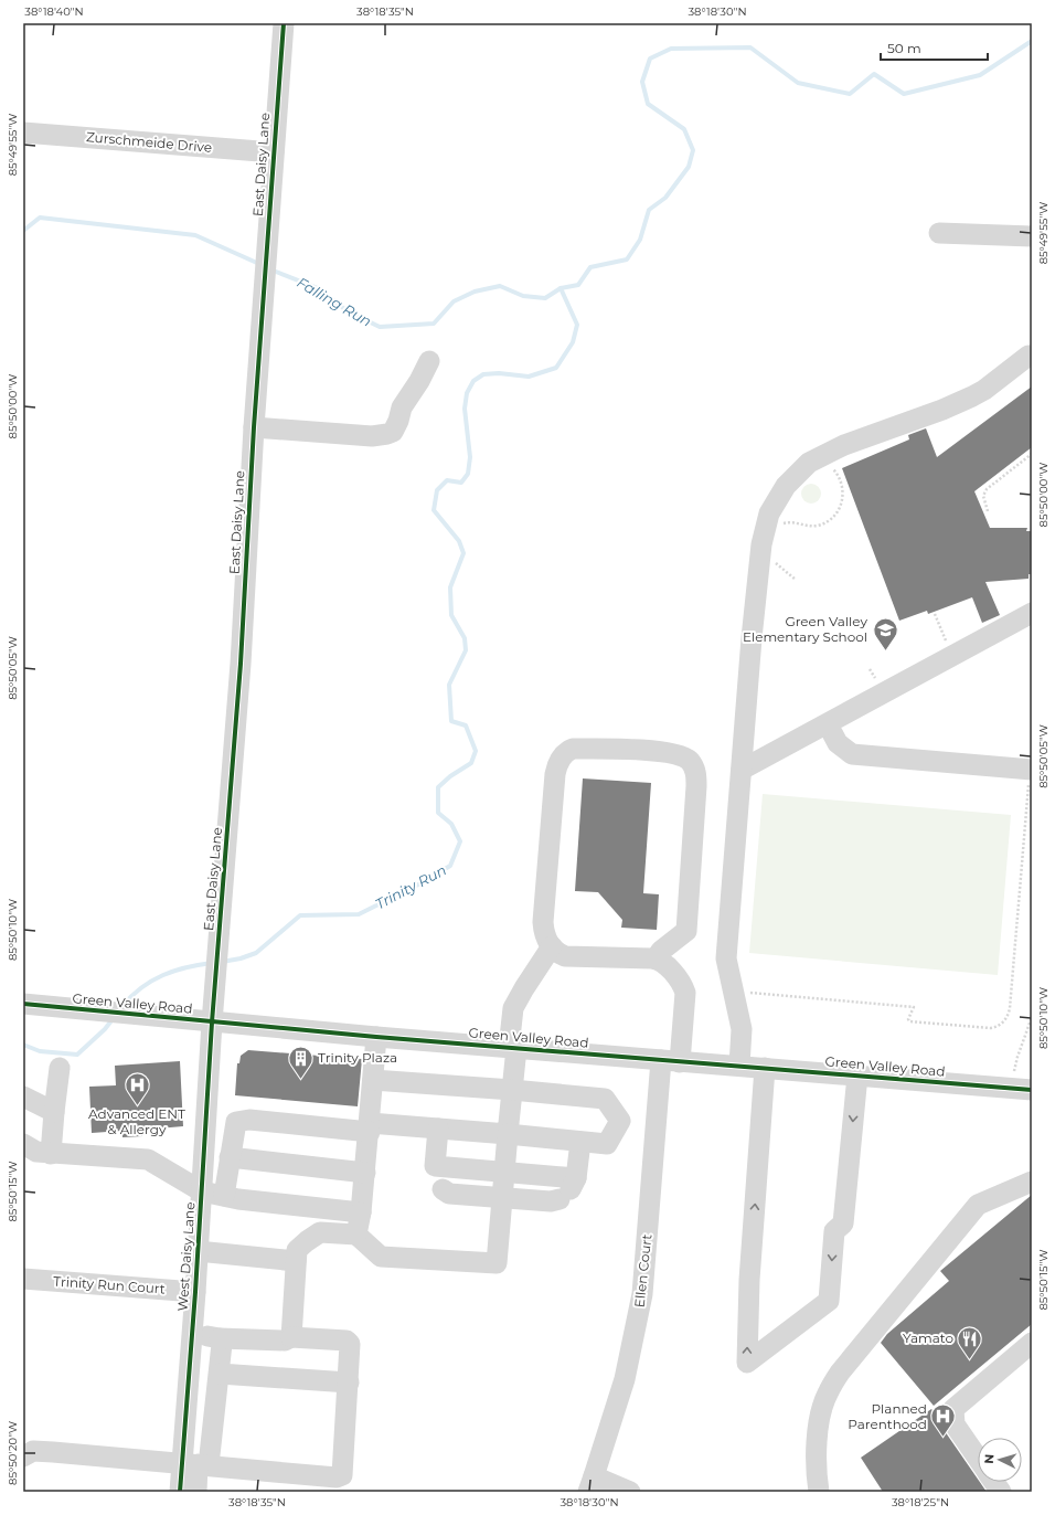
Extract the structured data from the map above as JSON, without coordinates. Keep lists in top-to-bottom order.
{
  "streets": {
    "street": [
      "Zurschmeide Drive",
      "East Daisy Lane",
      "Green Valley Road",
      "West Daisy Lane",
      "Ellen Court",
      "Trinity Run Court"
    ]
  },
  "crossings": [
    ["Zurschmeide Drive", "East Daisy Lane"],
    ["East Daisy Lane", "Green Valley Road"],
    ["East Daisy Lane", "West Daisy Lane"],
    ["Green Valley Road", "West Daisy Lane"],
    ["Green Valley Road", "Ellen Court"],
    ["West Daisy Lane", "Trinity Run Court"]
  ],
  "water": ["Falling Run", "Trinity Run"],
  "places": {
    "school or university": ["Green Valley Elementary School"],
    "building": ["Trinity Plaza"],
    "hospital": ["Advanced ENT & Allergy", "Planned Parenthood"],
    "restaurant": ["Yamato"]
  },
  "scale_bar": "50 m",
  "north": "left",
  "coordinates": [
    "38°18'40\"N",
    "38°18'35\"N",
    "38°18'30\"N",
    "85°49'55\"W",
    "85°50'00\"W",
    "85°50'05\"W",
    "85°50'10\"W",
    "85°50'15\"W",
    "85°50'20\"W",
    "38°18'25\"N"
  ]
}
